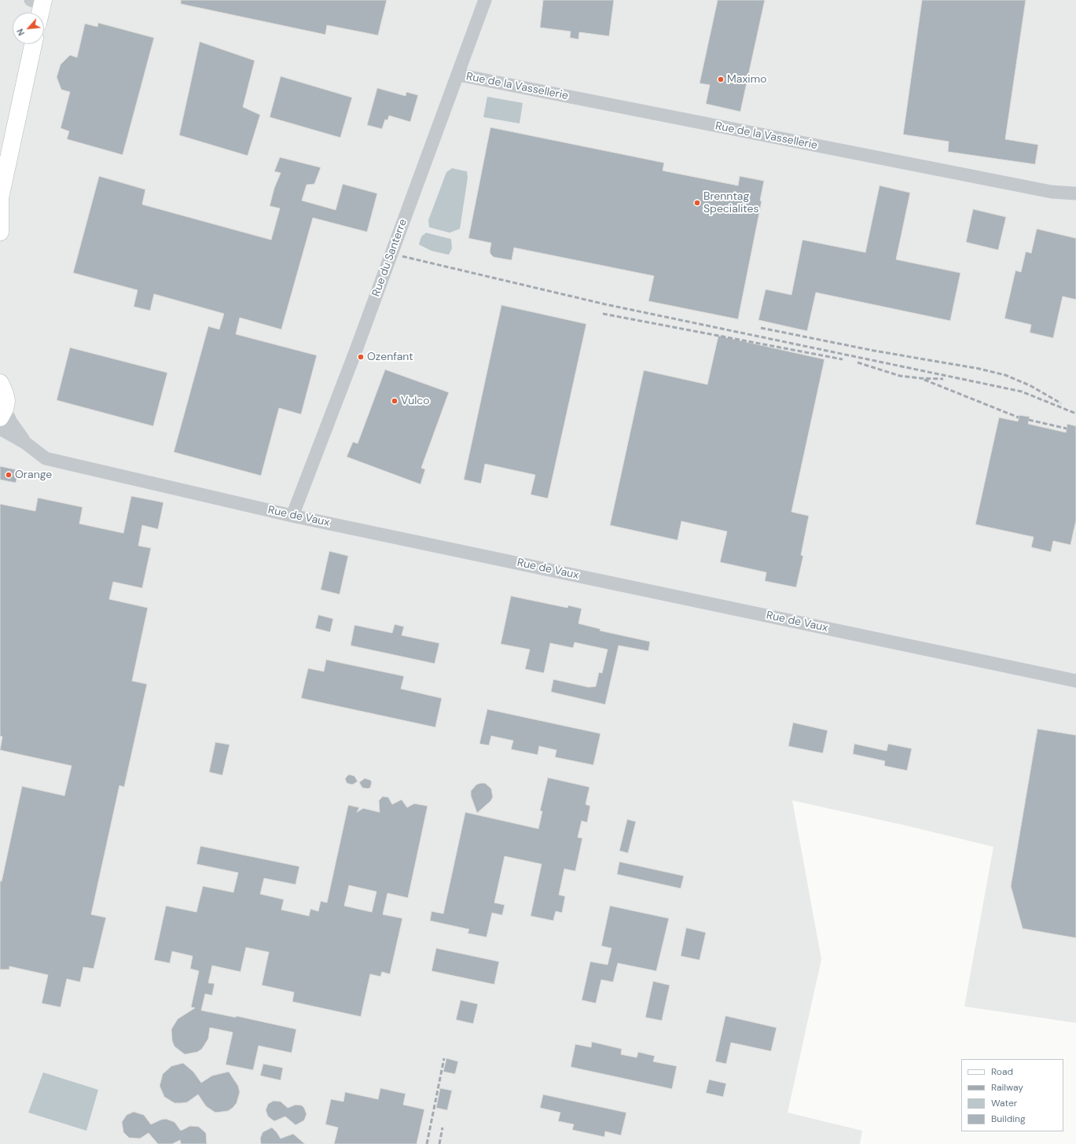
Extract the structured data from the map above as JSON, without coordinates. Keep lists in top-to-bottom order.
{
  "streets": {
    "street": ["Rue de la Vassellerie", "Rue du Santerre", "Rue de Vaux"]
  },
  "crossings": [
    ["Rue de la Vassellerie", "Rue du Santerre"],
    ["Rue du Santerre", "Rue de Vaux"]
  ],
  "places": [
    "Maximo",
    "Brenntag Specialites",
    "Ozenfant",
    "Vulco",
    "Orange"
  ],
  "legend": [
    "Road",
    "Railway",
    "Water",
    "Building"
  ],
  "north": "bottom left"
}
